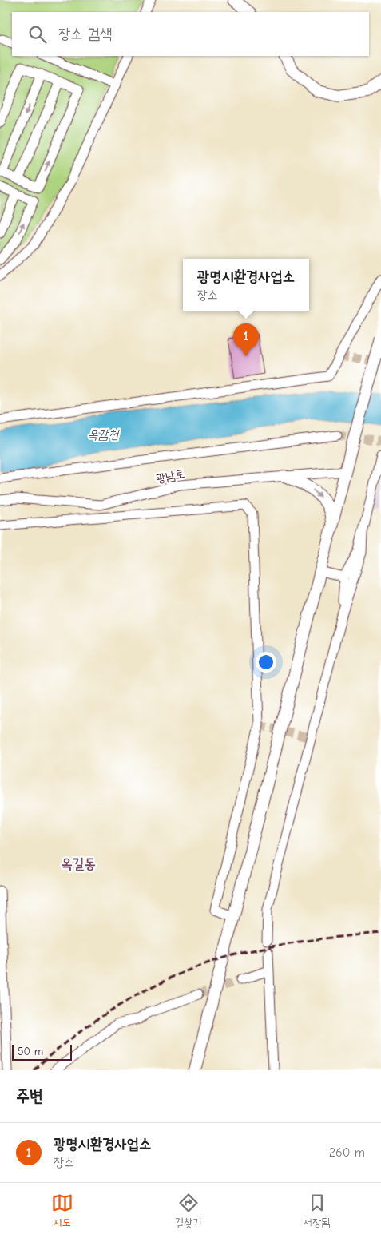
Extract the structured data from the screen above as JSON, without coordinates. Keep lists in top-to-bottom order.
{
  "streets": {
    "street": ["광남로"]
  },
  "districts": ["옥길동"],
  "water": ["목감천"],
  "scale_bar": "50 m",
  "page": {
    "search": "장소 검색",
    "popup": ["광명시환경사업소", "장소"],
    "pins": "1",
    "scale": "50 m",
    "heading": "주변",
    "list": [
      {
        "mark": "1",
        "name": "광명시환경사업소",
        "note": "장소",
        "value": "260 m"
      }
    ],
    "nav": ["지도", "길찾기", "저장됨"]
  }
}
